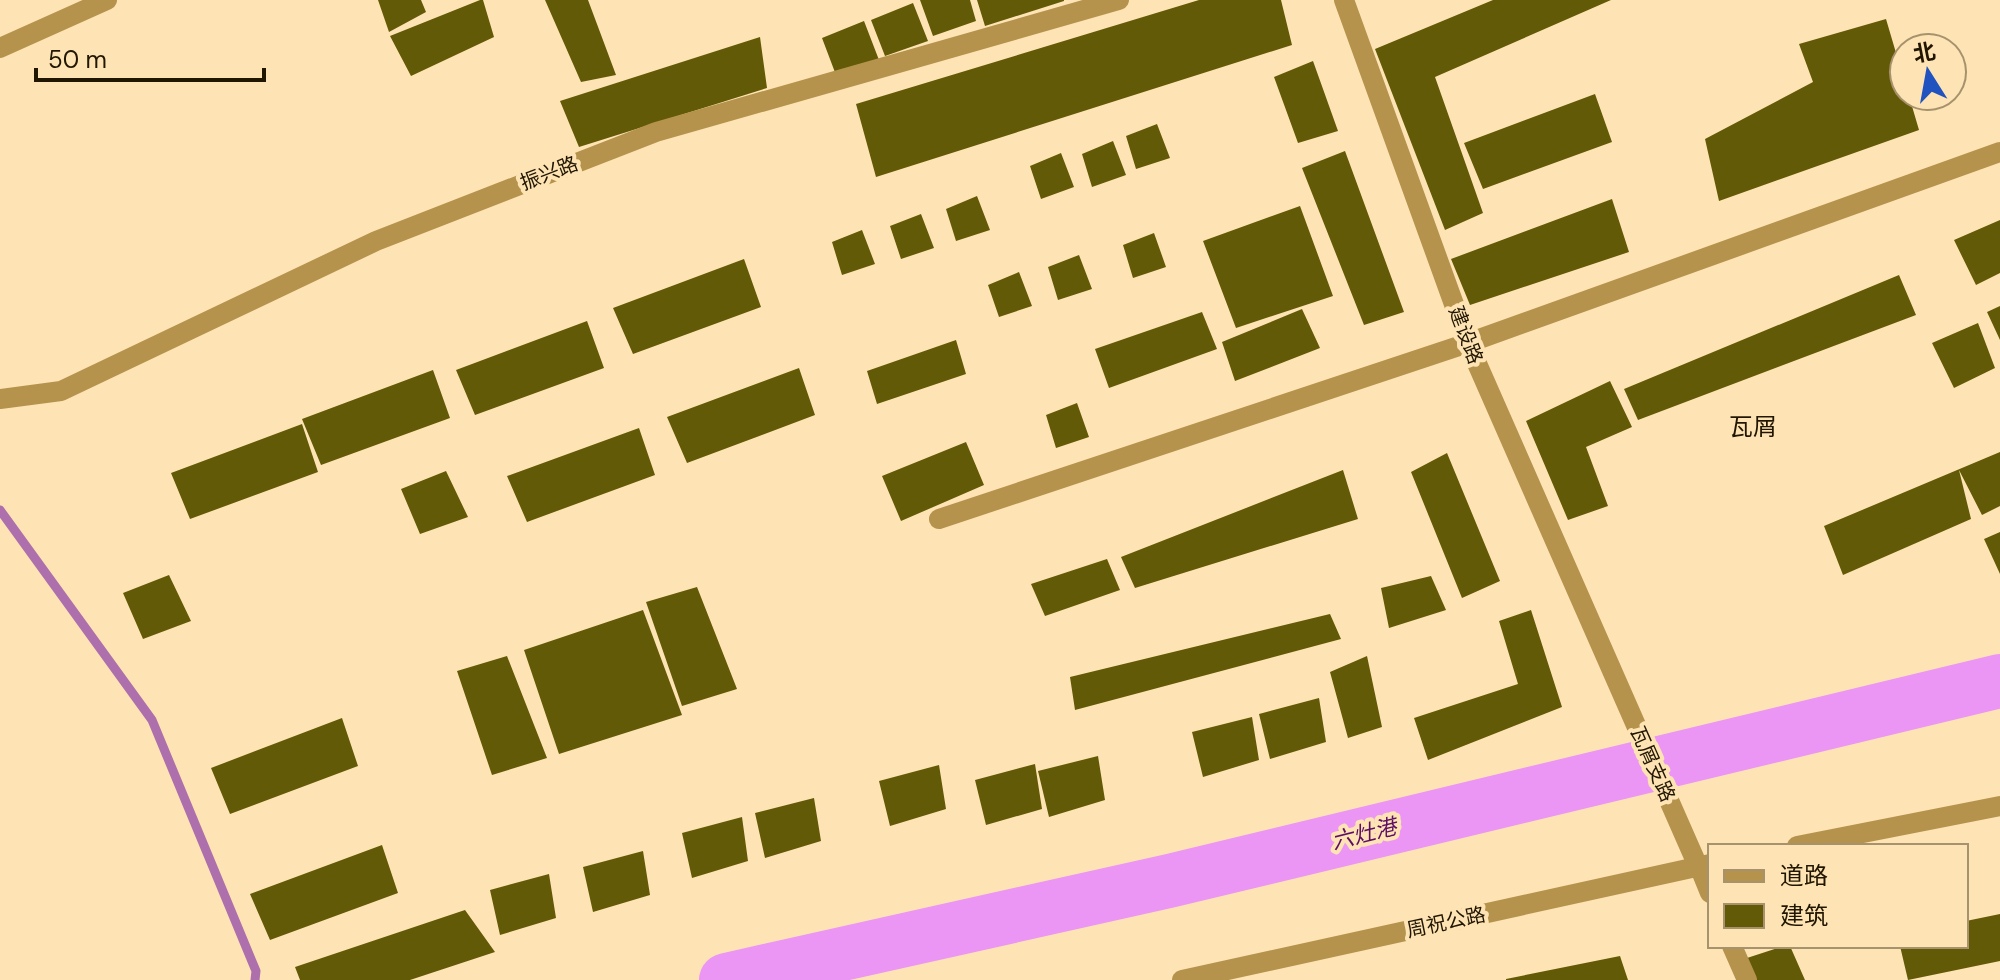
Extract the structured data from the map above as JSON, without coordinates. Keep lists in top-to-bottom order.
{
  "streets": {
    "street": [
      "振兴路",
      "建设路",
      "瓦屑支路",
      "周祝公路"
    ]
  },
  "crossings": [
    ["建设路", "瓦屑支路"],
    ["瓦屑支路", "周祝公路"]
  ],
  "districts": ["瓦屑"],
  "water": ["六灶港"],
  "legend": ["道路", "建筑"],
  "scale_bar": "50 m",
  "north": "top"
}
